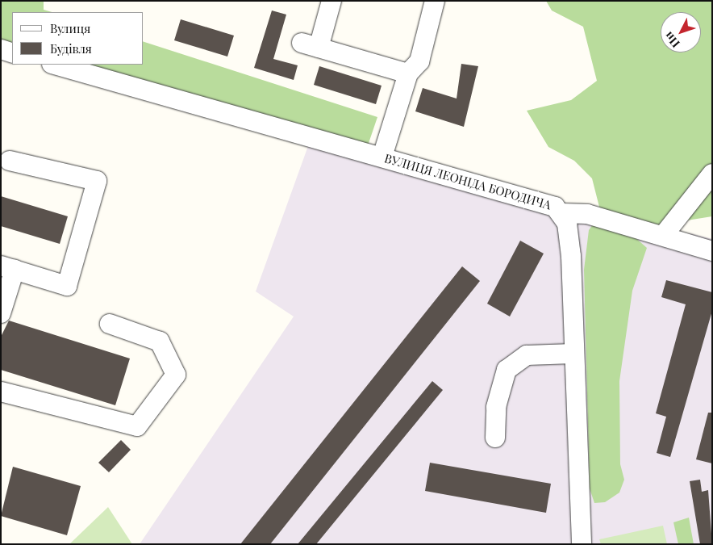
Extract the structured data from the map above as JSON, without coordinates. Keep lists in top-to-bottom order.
{
  "streets": {
    "street": ["ВУЛИЦЯ ЛЕОНІДА БОРОДИЧА"]
  },
  "legend": ["Вулиця", "Будівля"],
  "north": "bottom left"
}
